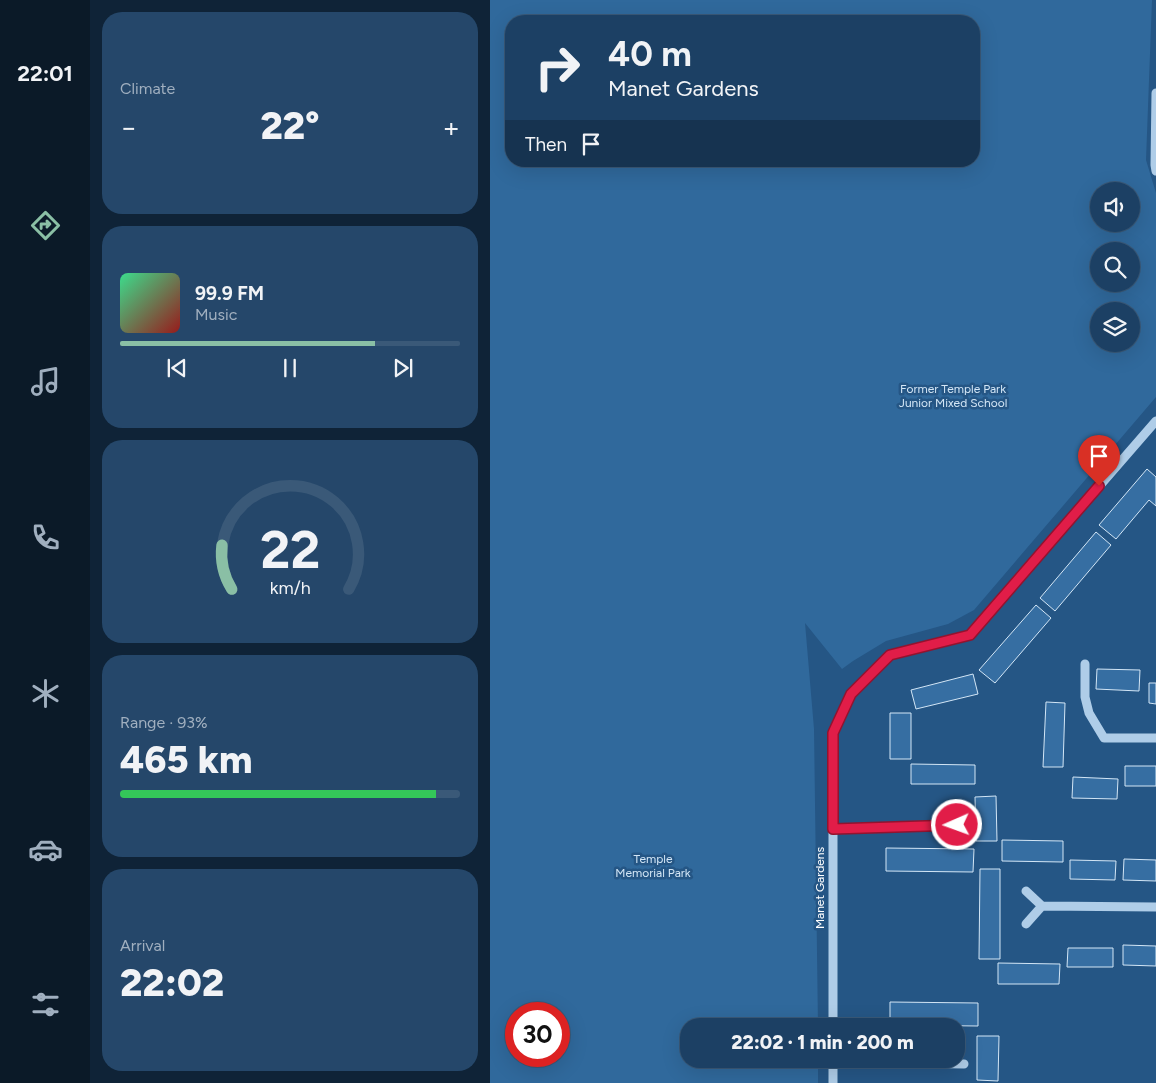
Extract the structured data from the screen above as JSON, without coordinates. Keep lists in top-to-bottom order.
{
  "streets": {
    "street": ["Manet Gardens"]
  },
  "parks": ["Former Temple Park Junior Mixed School", "Temple Memorial Park"],
  "page": {
    "tabs": "22:01",
    "tile": [
      "Climate",
      ["Range · 93%", "465 km"],
      ["Arrival", "22:02"]
    ],
    "turn": ["40 m", "Manet Gardens"],
    "heat": ["−", "22°", "+"],
    "then": "Then",
    "song": ["99.9 FM", "Music"],
    "limit": "30",
    "trip": "22:02 · 1 min · 200 m",
    "gauge": ["22", "km/h"]
  }
}
